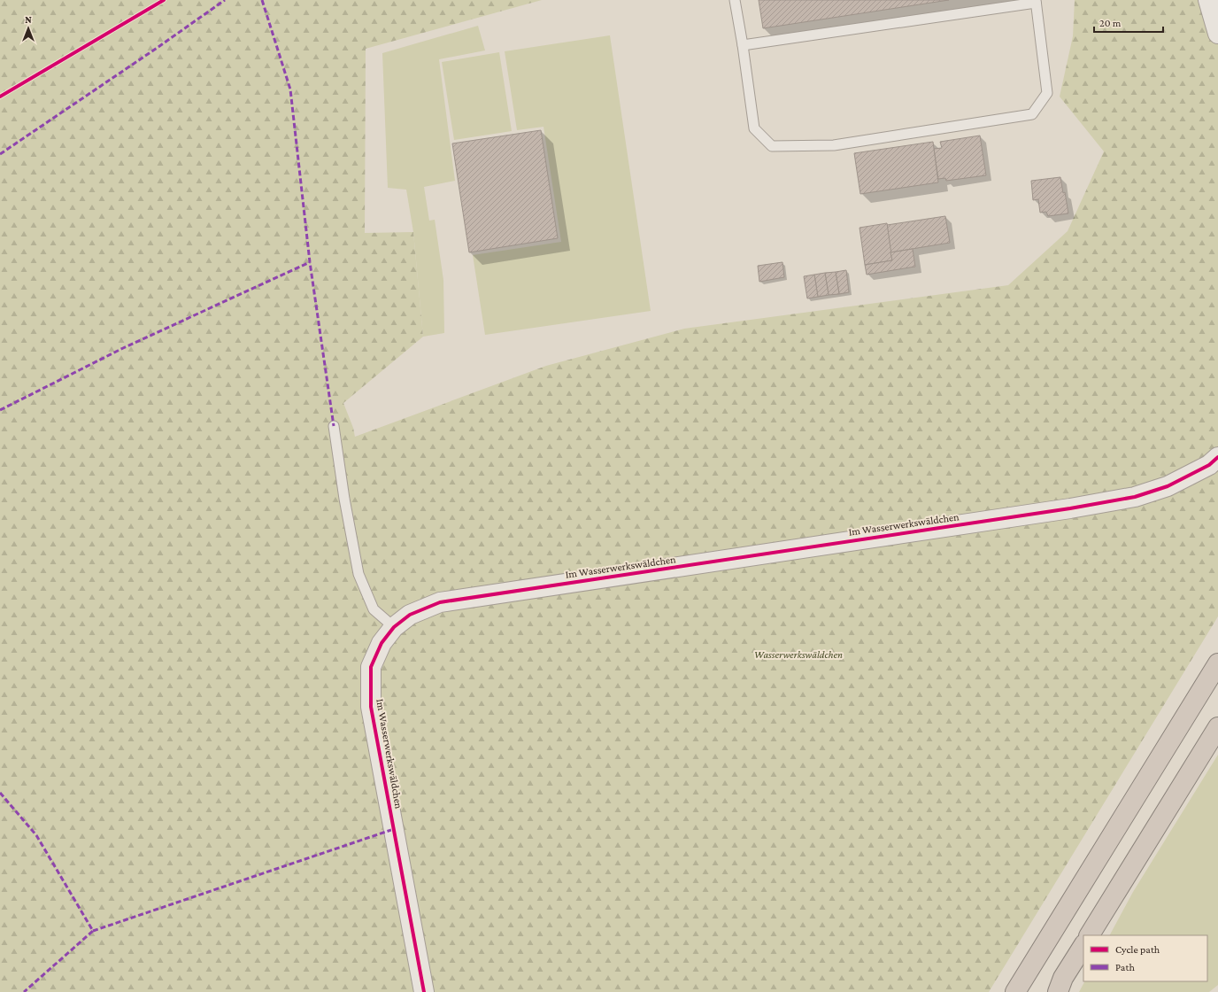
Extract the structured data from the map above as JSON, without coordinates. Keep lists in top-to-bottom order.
{
  "streets": {
    "street": ["Im Wasserwerkswäldchen"]
  },
  "parks": ["Wasserwerkswäldchen"],
  "legend": ["Cycle path", "Path"],
  "scale_bar": "20 m",
  "north": "top"
}
